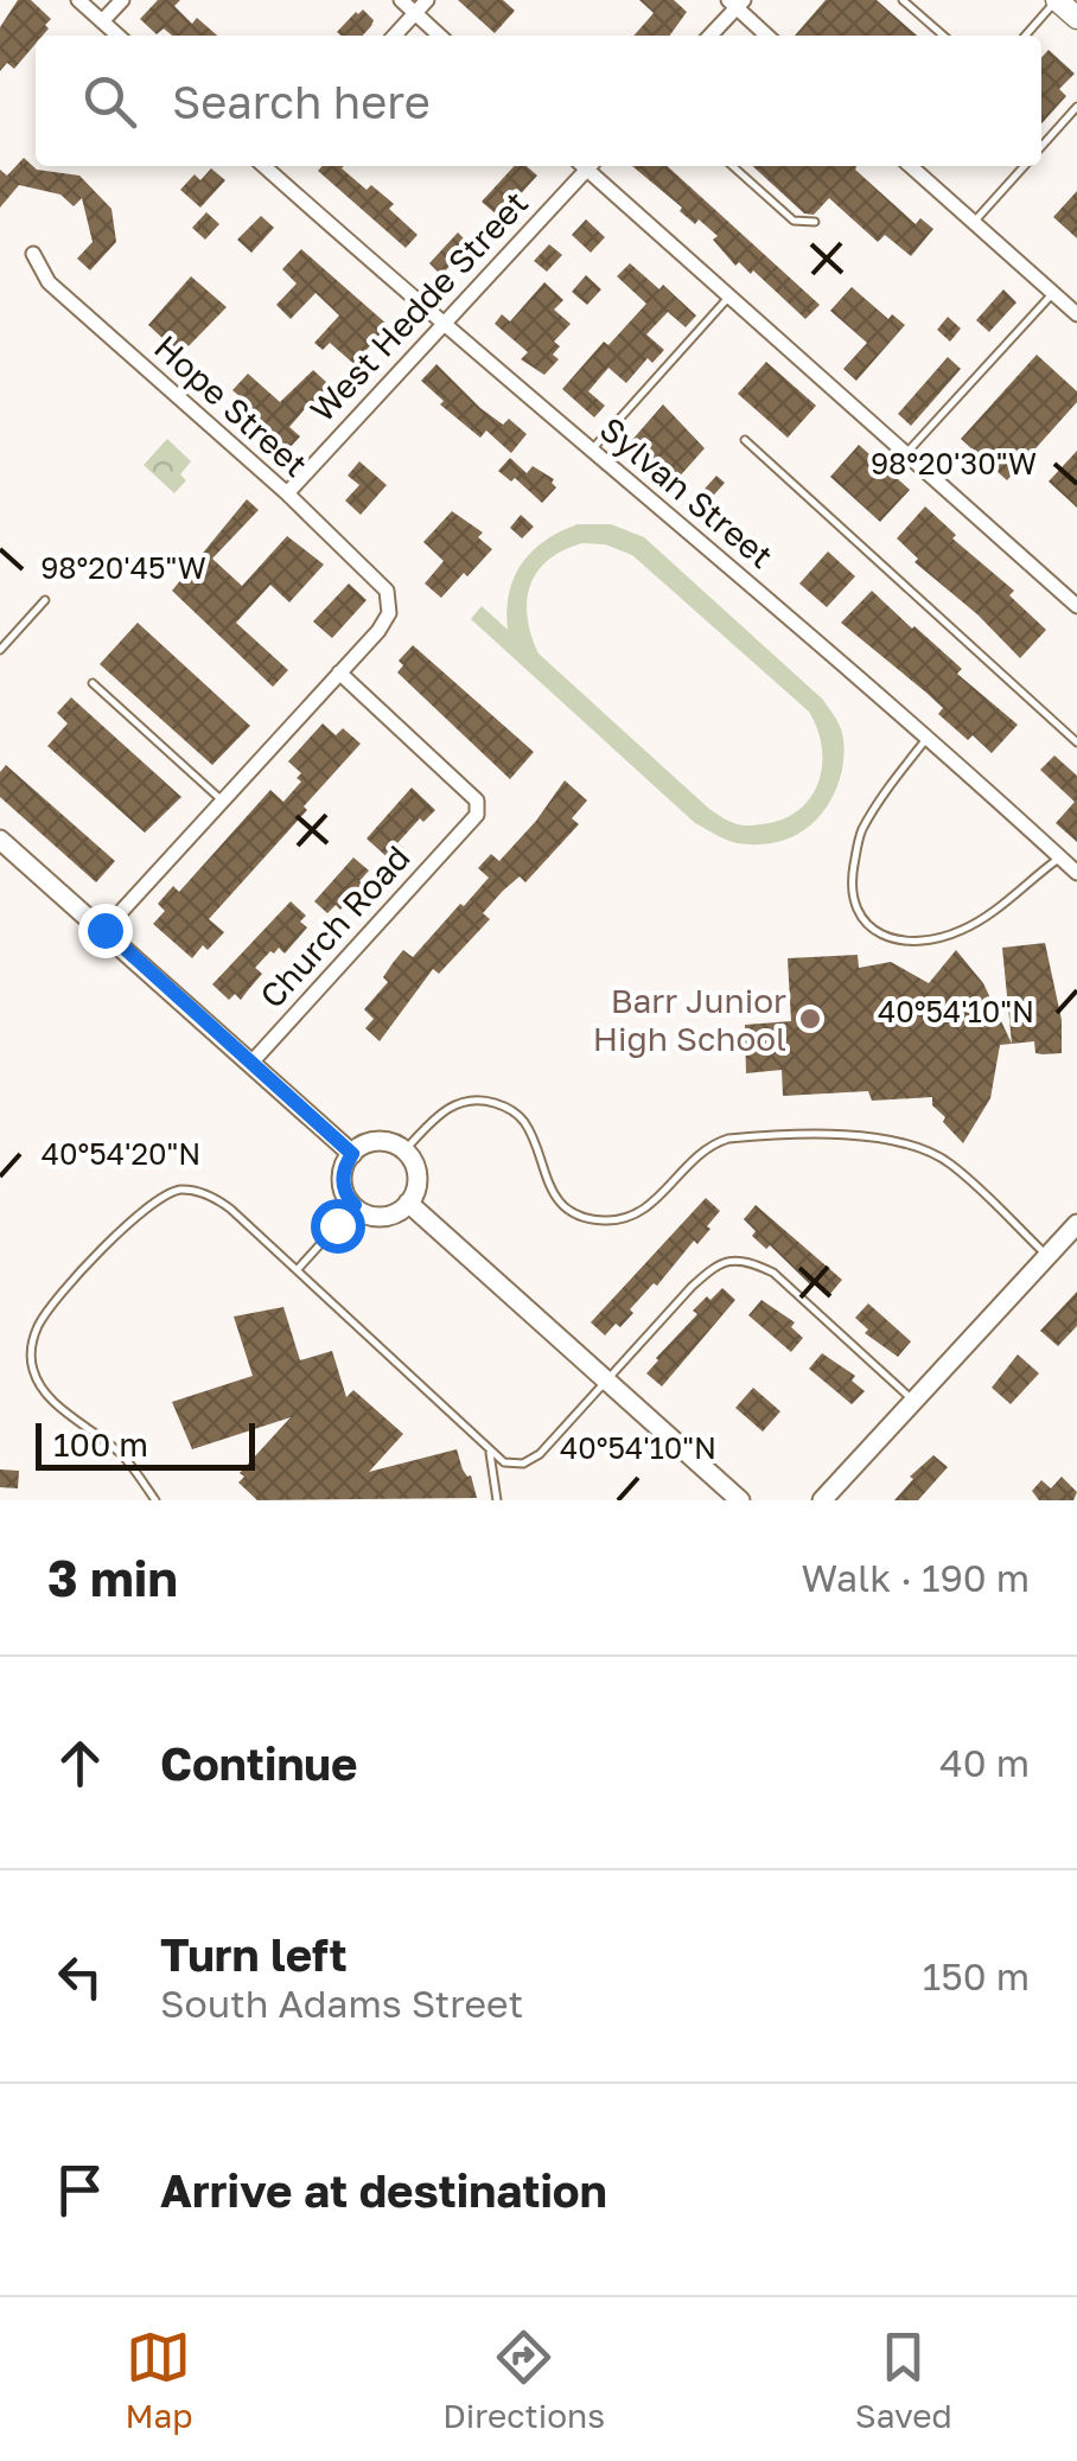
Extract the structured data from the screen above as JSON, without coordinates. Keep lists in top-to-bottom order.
{
  "streets": {
    "street": [
      "West Hedde Street",
      "Hope Street",
      "Sylvan Street",
      "Church Road"
    ]
  },
  "crossings": [
    ["West Hedde Street", "Hope Street"],
    ["West Hedde Street", "Sylvan Street"],
    ["Hope Street", "Church Road"]
  ],
  "places": ["Barr Junior High School"],
  "scale_bar": "100 m",
  "page": {
    "search": "Search here",
    "scale": "100 m",
    "heading": ["3 min", "Walk · 190 m"],
    "list": [
      ["Continue", "40 m"],
      ["Turn left", "South Adams Street", "150 m"],
      "Arrive at destination"
    ],
    "nav": ["Map", "Directions", "Saved"]
  },
  "coordinates": [
    "98°20'30\"W",
    "98°20'45\"W",
    "40°54'10\"N",
    "40°54'20\"N"
  ]
}
